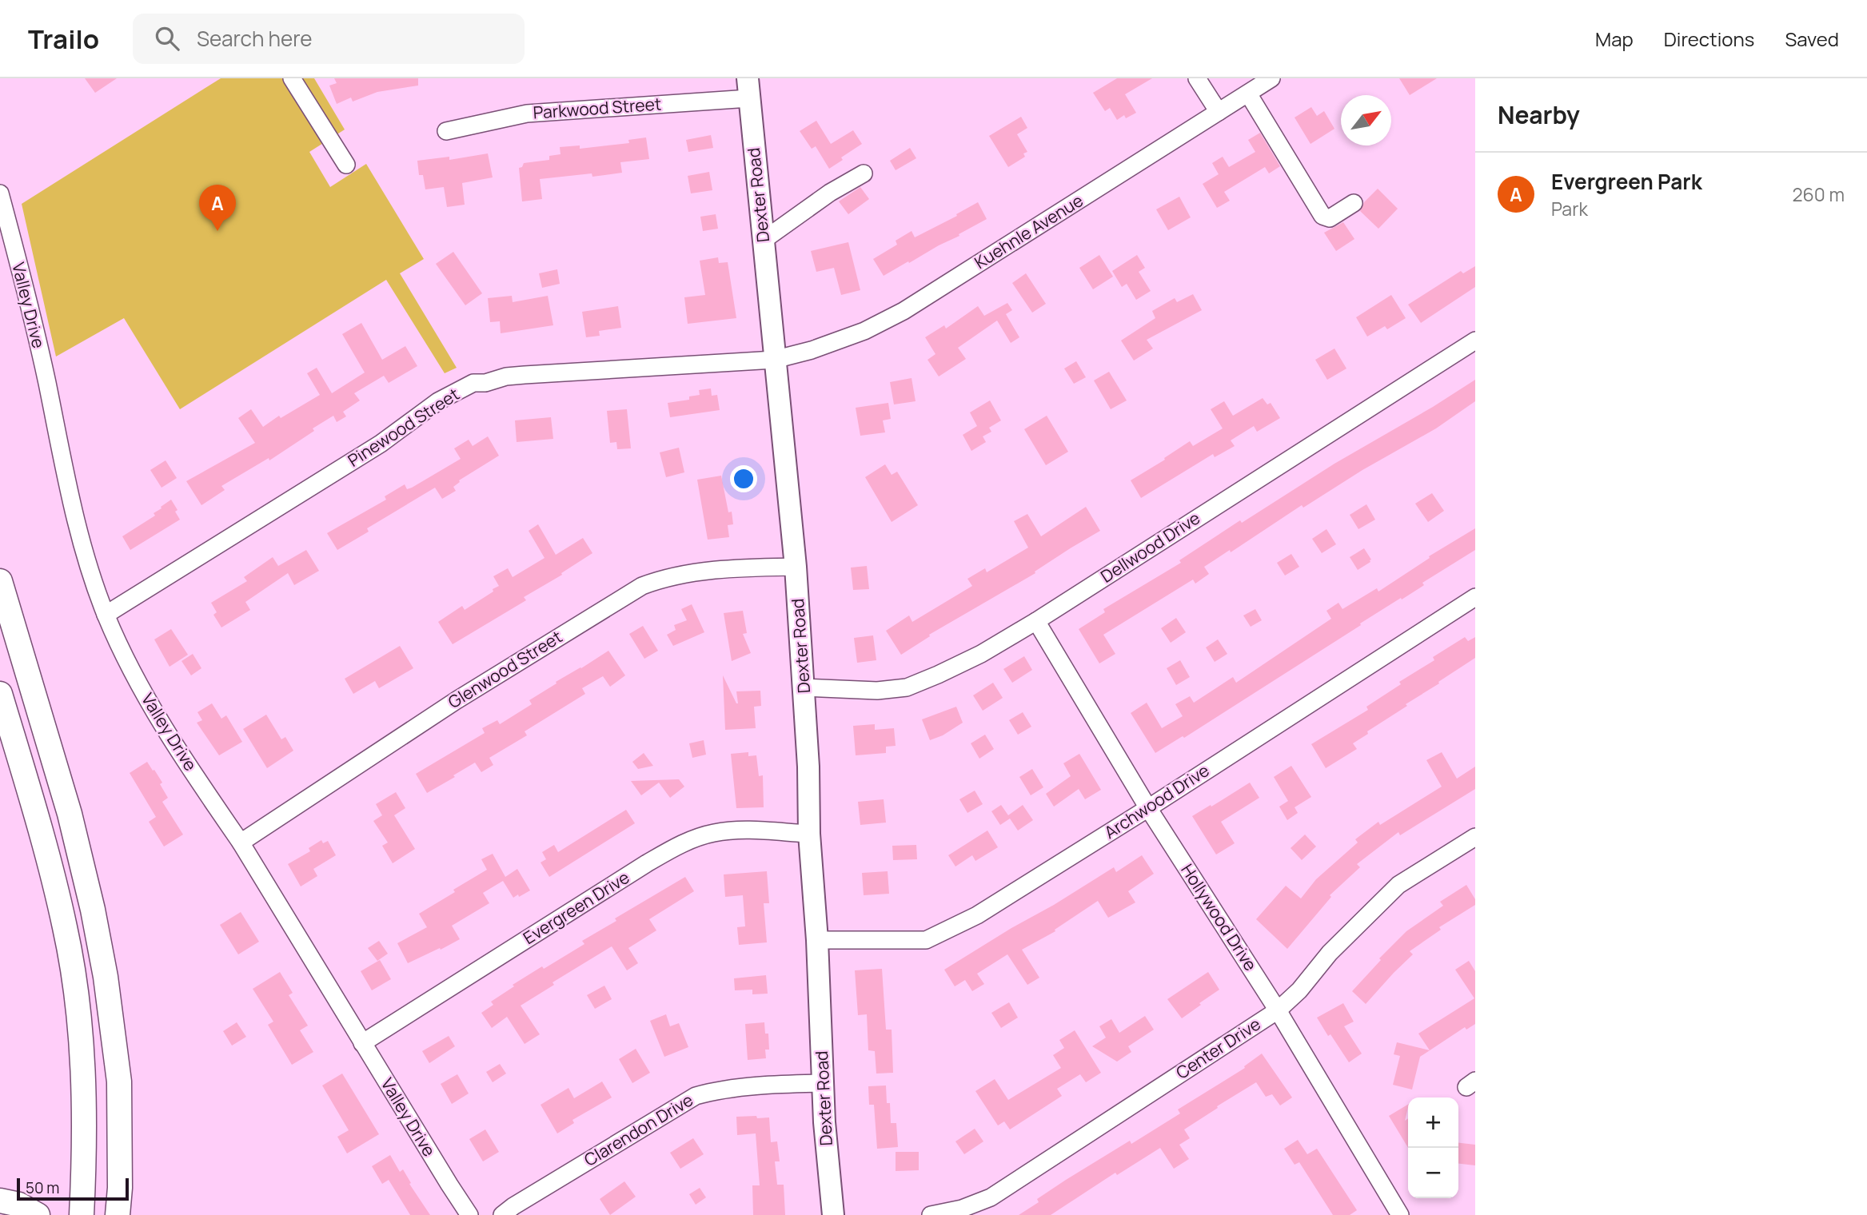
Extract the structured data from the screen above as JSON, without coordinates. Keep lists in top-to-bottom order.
{
  "streets": {
    "main road": ["Dexter Road"],
    "street": [
      "Parkwood Street",
      "Kuehnle Avenue",
      "Valley Drive",
      "Pinewood Street",
      "Dellwood Drive",
      "Glenwood Street",
      "Archwood Drive",
      "Evergreen Drive",
      "Hollywood Drive",
      "Center Drive",
      "Clarendon Drive"
    ]
  },
  "crossings": [
    ["Parkwood Street", "Dexter Road"],
    ["Dexter Road", "Kuehnle Avenue"],
    ["Dexter Road", "Pinewood Street"],
    ["Dexter Road", "Dellwood Drive"],
    ["Dexter Road", "Glenwood Street"],
    ["Dexter Road", "Archwood Drive"],
    ["Dexter Road", "Evergreen Drive"],
    ["Dexter Road", "Clarendon Drive"],
    ["Kuehnle Avenue", "Pinewood Street"],
    ["Valley Drive", "Pinewood Street"],
    ["Valley Drive", "Glenwood Street"],
    ["Valley Drive", "Evergreen Drive"],
    ["Dellwood Drive", "Hollywood Drive"],
    ["Archwood Drive", "Hollywood Drive"],
    ["Hollywood Drive", "Center Drive"]
  ],
  "scale_bar": "50 m",
  "north": "top right",
  "page": {
    "header": "Trailo",
    "search": "Search here",
    "nav": ["Map", "Directions", "Saved"],
    "heading": "Nearby",
    "list": [
      {
        "mark": "A",
        "name": "Evergreen Park",
        "note": "Park",
        "value": "260 m"
      }
    ],
    "pins": "A",
    "map_buttons": ["+", "−"],
    "scale": "50 m"
  }
}
